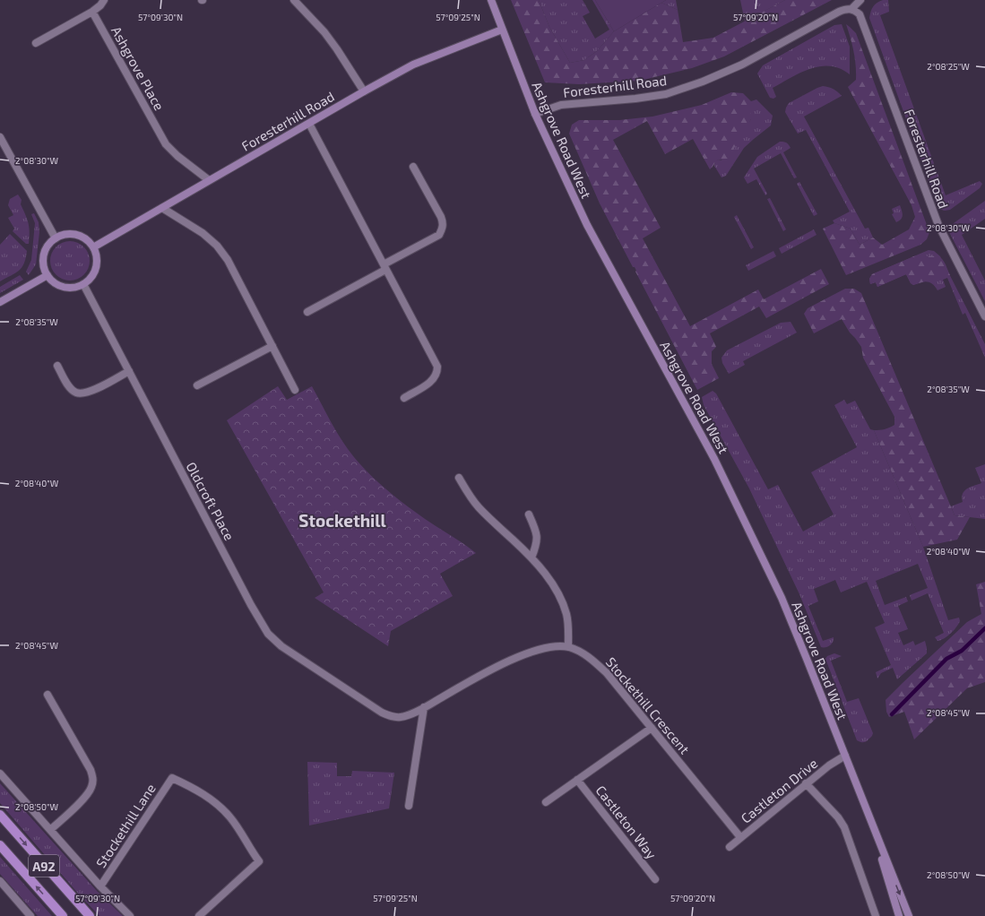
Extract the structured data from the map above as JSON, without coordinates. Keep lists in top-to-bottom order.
{
  "streets": {
    "main road": ["A92"],
    "street": [
      "Ashgrove Place",
      "Foresterhill Road",
      "Ashgrove Road West",
      "Oldcroft Place",
      "Stockethill Crescent",
      "Castleton Drive",
      "Castleton Way",
      "Stockethill Lane"
    ]
  },
  "crossings": [
    ["Ashgrove Place", "Foresterhill Road"],
    ["Foresterhill Road", "Ashgrove Road West"],
    ["Foresterhill Road", "Oldcroft Place"],
    ["Ashgrove Road West", "Castleton Drive"],
    ["Oldcroft Place", "Stockethill Crescent"],
    ["Stockethill Crescent", "Castleton Drive"]
  ],
  "districts": ["Stockethill"],
  "coordinates": [
    "57°09'30\"N",
    "57°09'25\"N",
    "57°09'20\"N",
    "2°08'25\"W",
    "2°08'30\"W",
    "2°08'35\"W",
    "2°08'40\"W",
    "2°08'45\"W",
    "2°08'50\"W"
  ]
}
